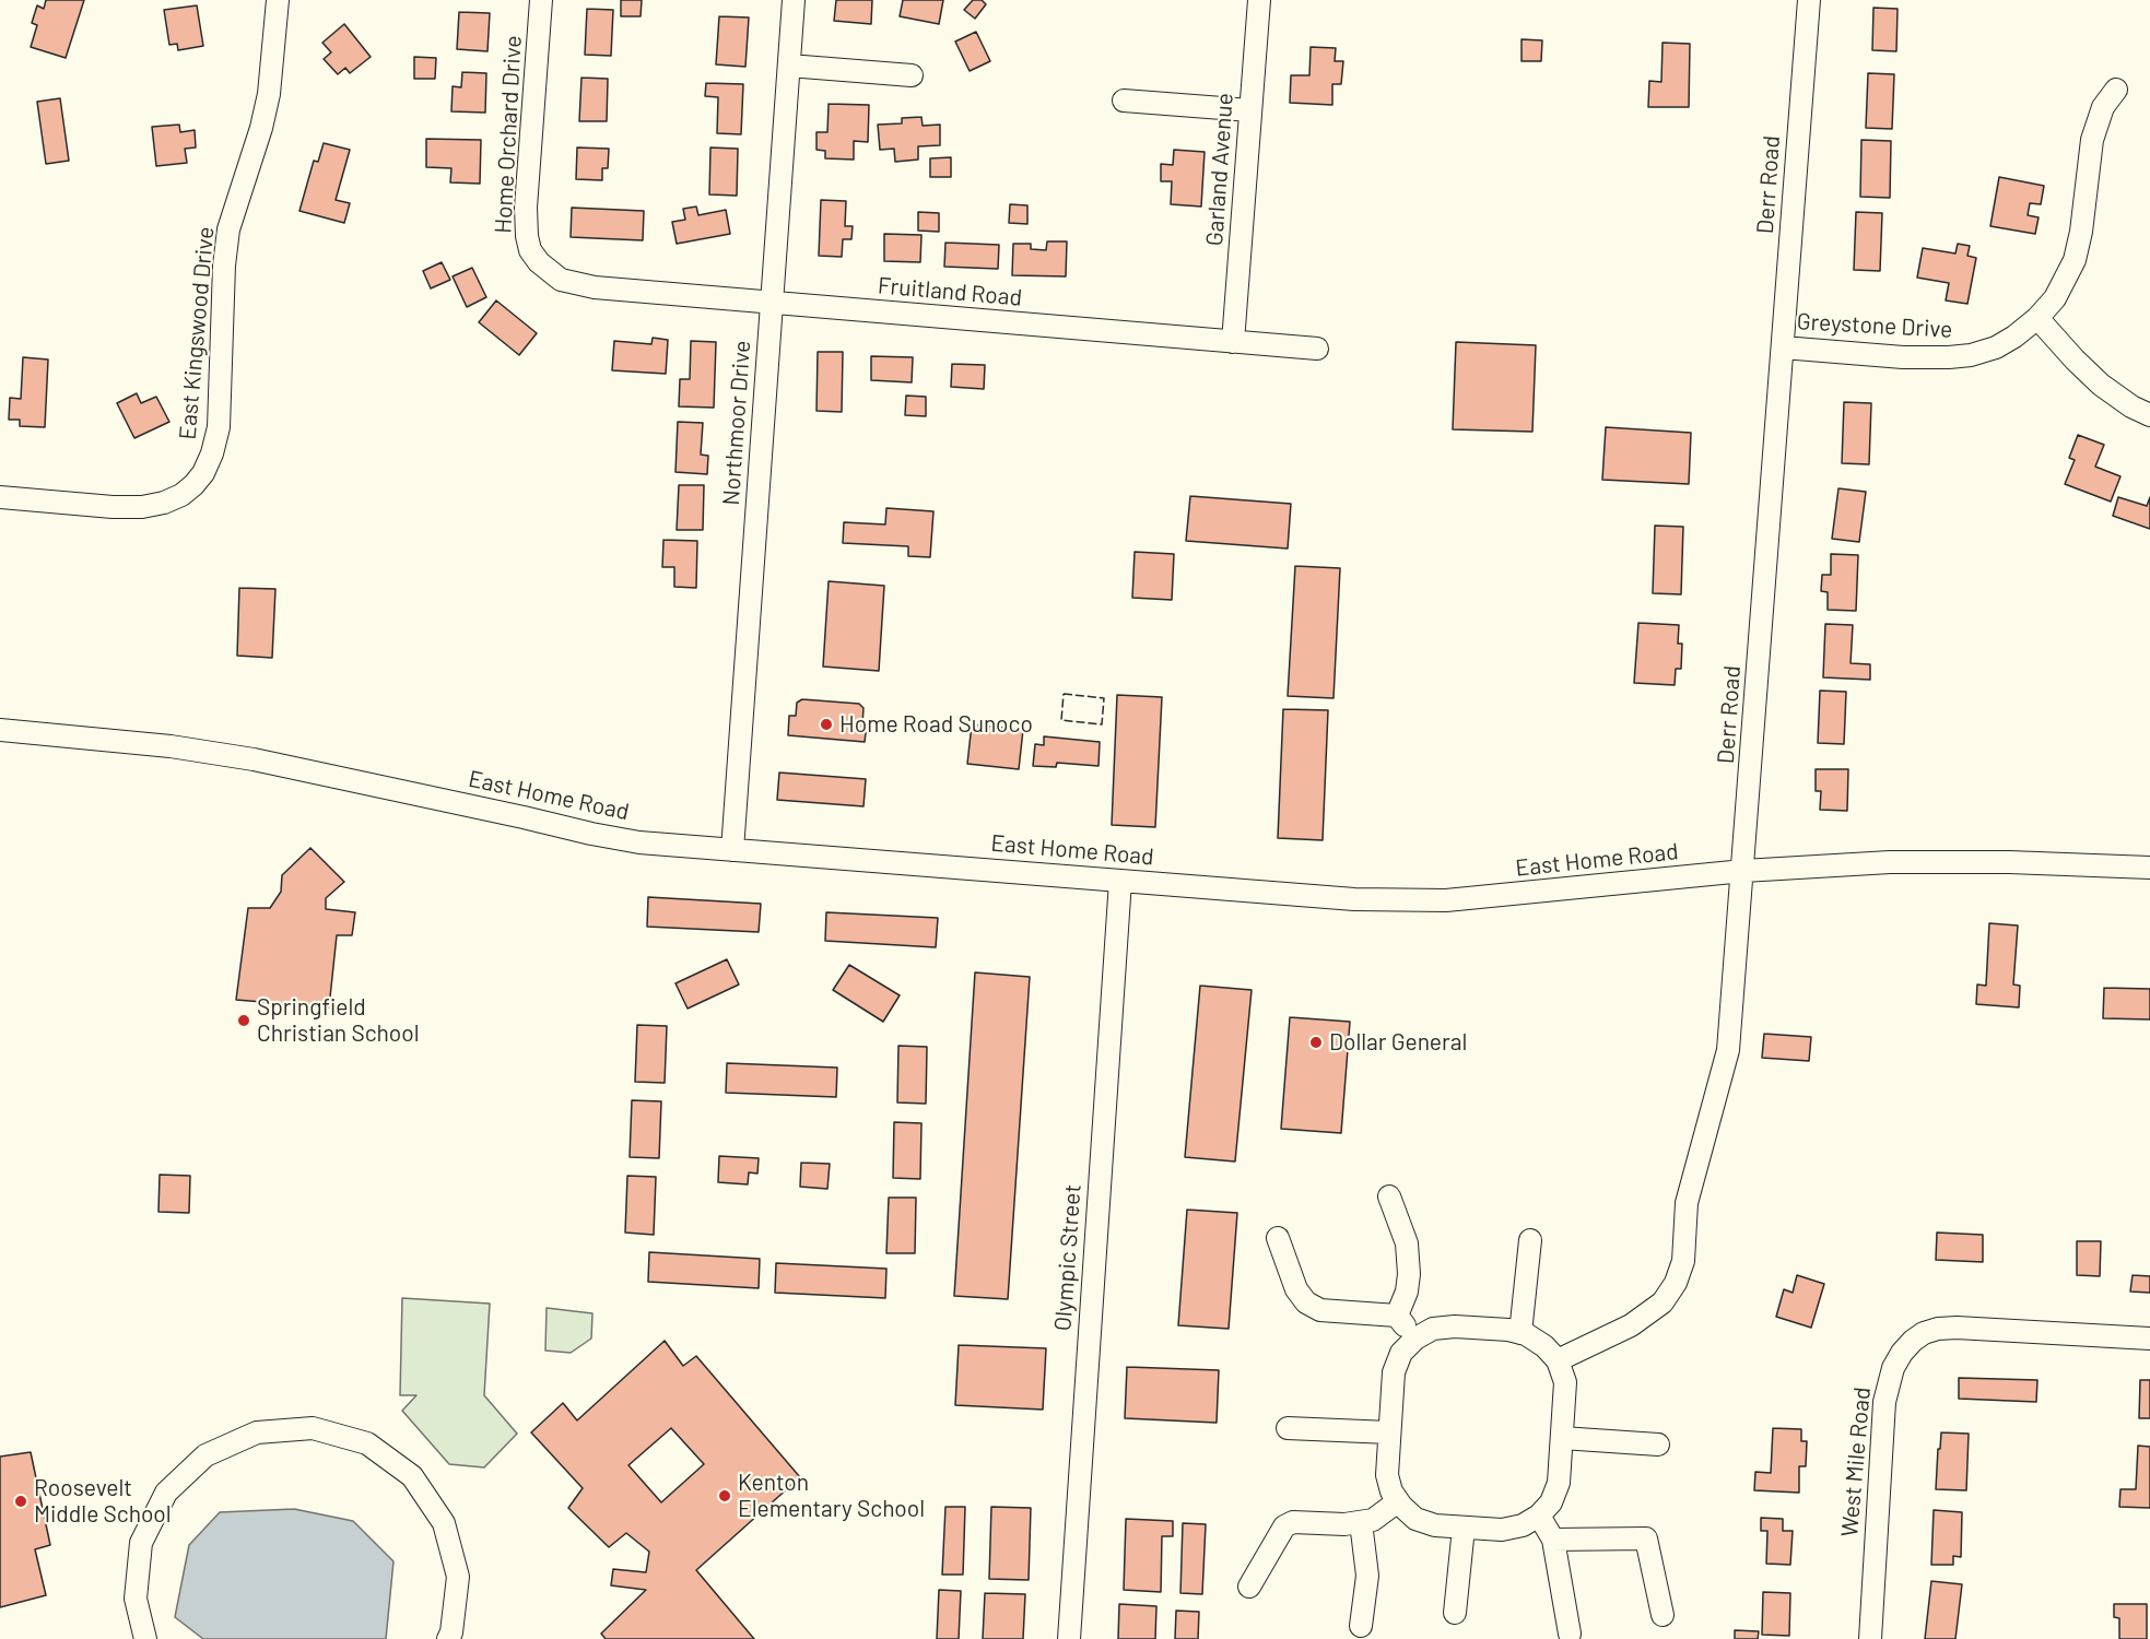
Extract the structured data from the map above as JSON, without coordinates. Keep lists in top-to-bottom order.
{
  "streets": {
    "street": [
      "Home Orchard Drive",
      "Garland Avenue",
      "Derr Road",
      "Fruitland Road",
      "Greystone Drive",
      "East Kingswood Drive",
      "Northmoor Drive",
      "East Home Road",
      "Olympic Street",
      "West Mile Road"
    ]
  },
  "crossings": [
    ["Home Orchard Drive", "Fruitland Road"],
    ["Garland Avenue", "Fruitland Road"],
    ["Derr Road", "Greystone Drive"],
    ["Derr Road", "East Home Road"],
    ["Fruitland Road", "Northmoor Drive"],
    ["Northmoor Drive", "East Home Road"],
    ["East Home Road", "Olympic Street"]
  ],
  "places": [
    "Home Road Sunoco",
    "Springfield Christian School",
    "Dollar General",
    "Kenton Elementary School",
    "Roosevelt Middle School"
  ]
}
